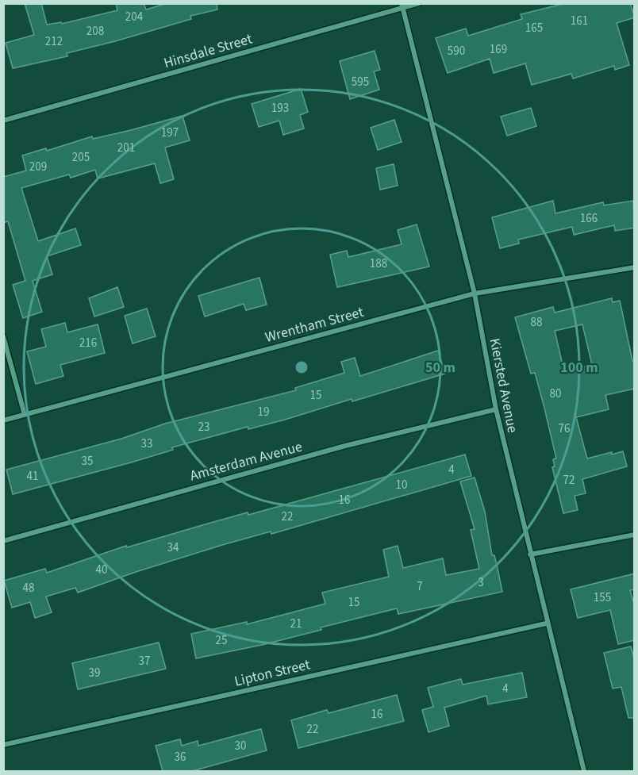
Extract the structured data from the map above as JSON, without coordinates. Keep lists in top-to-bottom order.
{
  "streets": {
    "street": [
      "Hinsdale Street",
      "Wrentham Street",
      "Kiersted Avenue",
      "Amsterdam Avenue",
      "Lipton Street"
    ]
  },
  "crossings": [
    ["Hinsdale Street", "Kiersted Avenue"],
    ["Wrentham Street", "Kiersted Avenue"],
    ["Kiersted Avenue", "Amsterdam Avenue"],
    ["Kiersted Avenue", "Lipton Street"]
  ],
  "house_numbers": [
    "204",
    "161",
    "165",
    "208",
    "212",
    "169",
    "590",
    "595",
    "193",
    "197",
    "201",
    "205",
    "209",
    "166",
    "188",
    "88",
    "216",
    "80",
    "15",
    "19",
    "23",
    "76",
    "33",
    "35",
    "4",
    "41",
    "72",
    "10",
    "16",
    "22",
    "34",
    "40",
    "3",
    "7",
    "48",
    "155",
    "15",
    "21",
    "25",
    "37",
    "39",
    "4",
    "16",
    "22",
    "30",
    "36"
  ],
  "rings": ["50 m", "100 m"]
}
